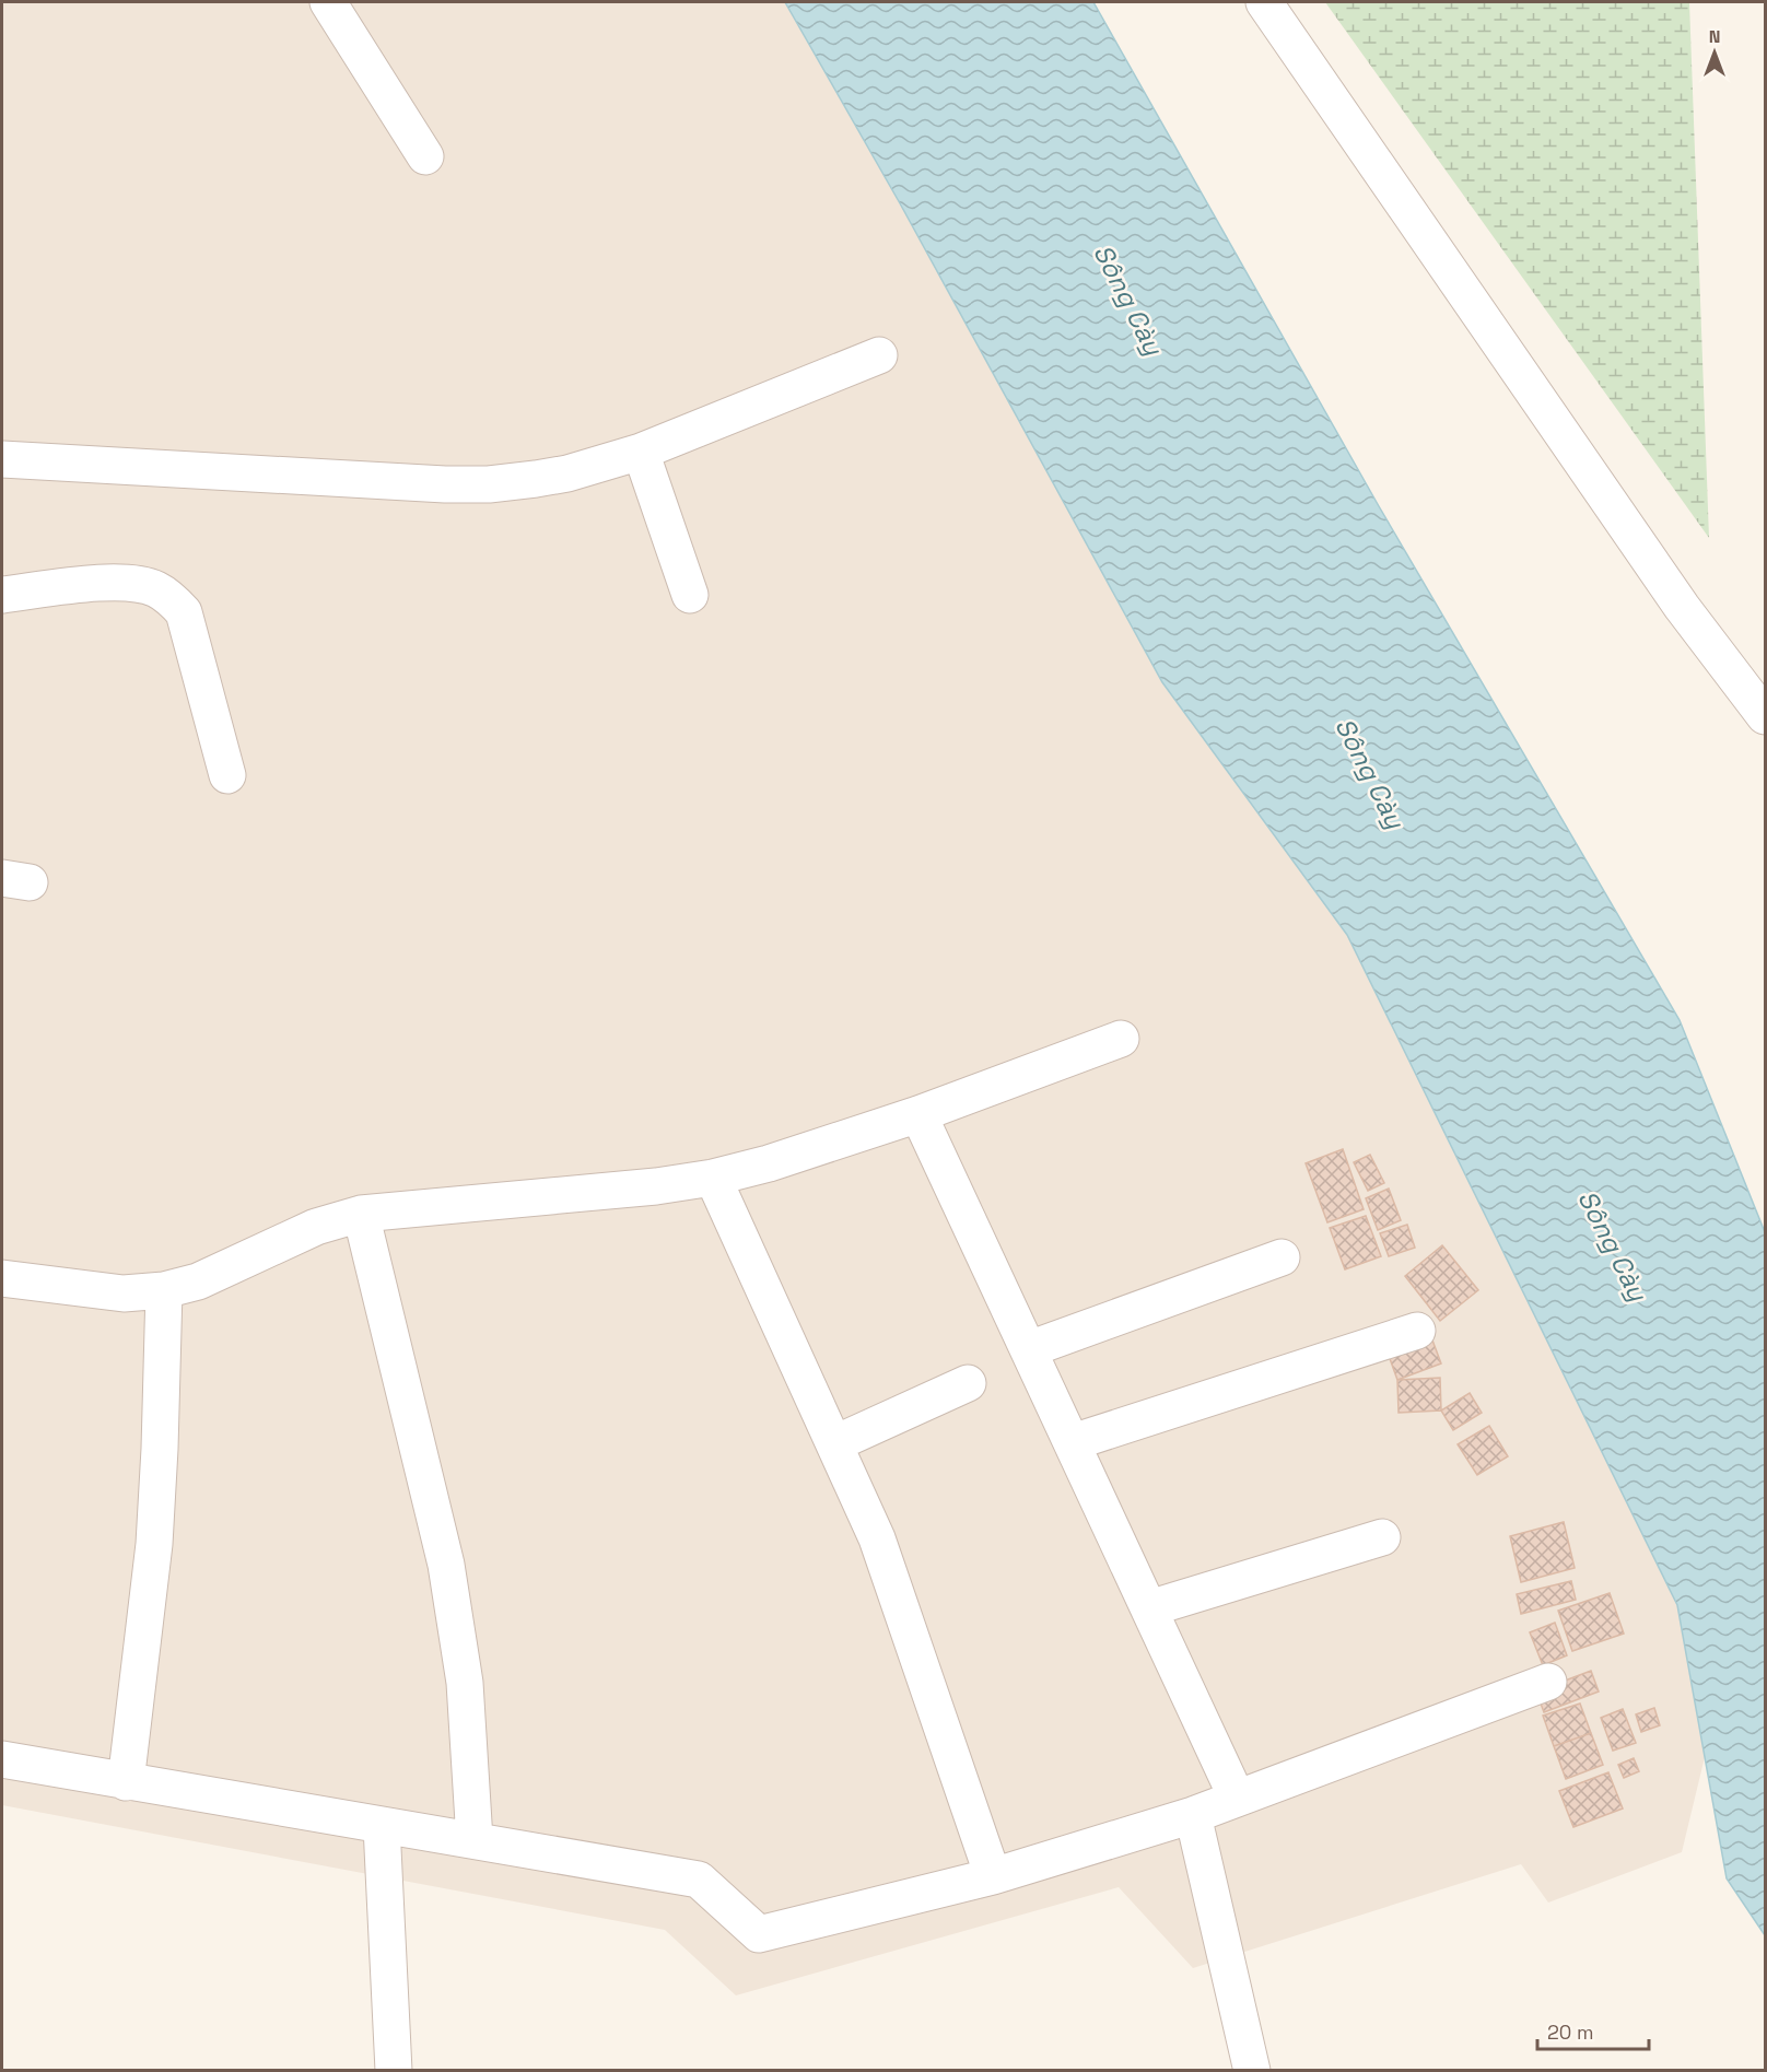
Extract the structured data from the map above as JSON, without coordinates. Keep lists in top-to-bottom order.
{
  "water": ["Sông Cày"],
  "scale_bar": "20 m",
  "north": "top"
}
